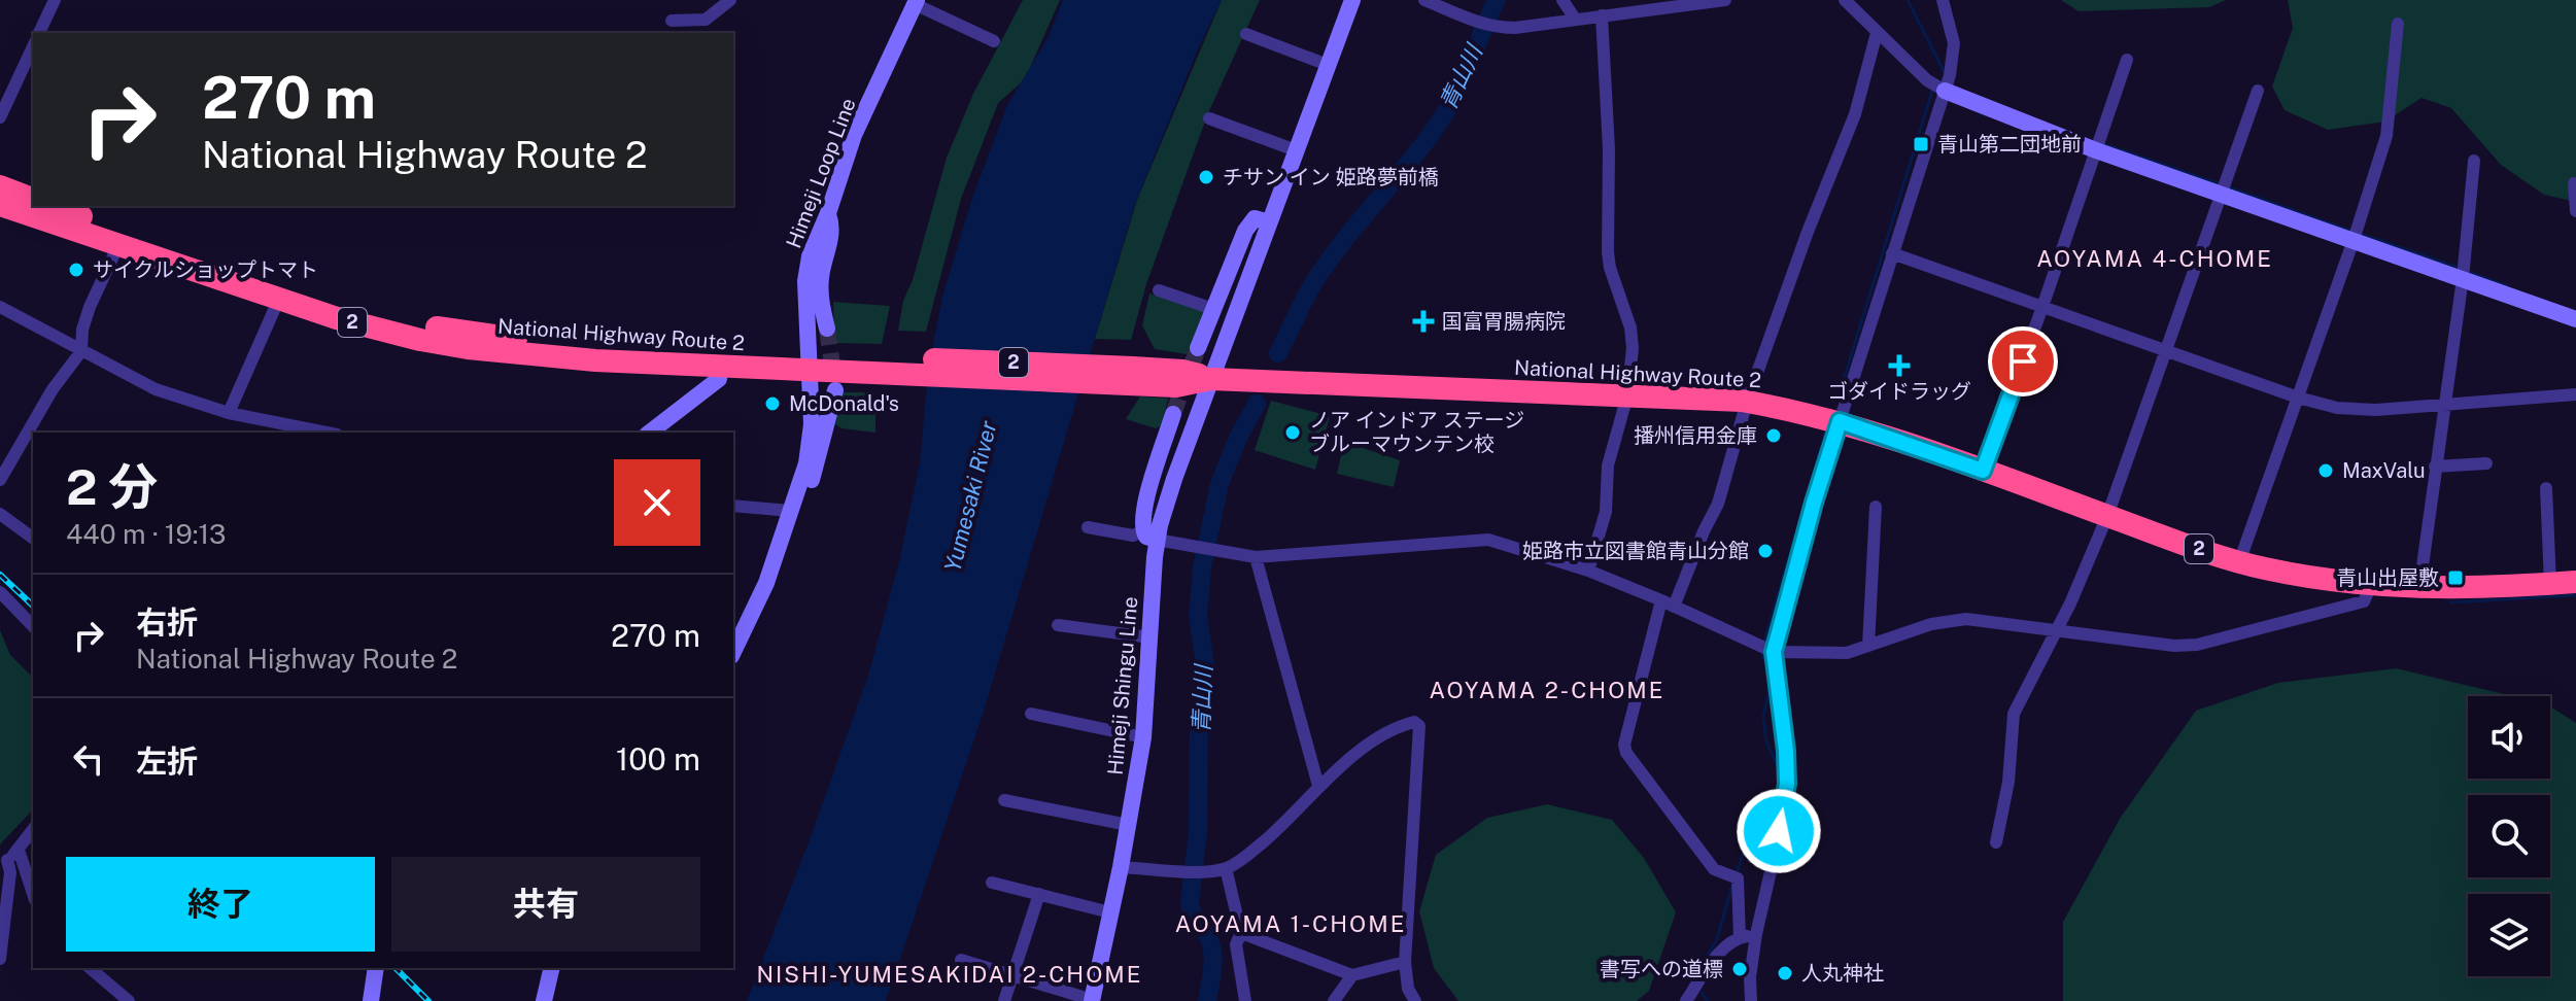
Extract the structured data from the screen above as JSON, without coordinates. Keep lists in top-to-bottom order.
{
  "streets": {
    "highway": ["2", "National Highway Route 2"],
    "main road": ["Himeji Loop Line", "Himeji Shingu Line"]
  },
  "crossings": [
    ["Himeji Loop Line", "National Highway Route 2"],
    ["National Highway Route 2", "Himeji Shingu Line"]
  ],
  "districts": [
    "AOYAMA 4-CHOME",
    "AOYAMA 2-CHOME",
    "AOYAMA 1-CHOME",
    "NISHI-YUMESAKIDAI 2-CHOME"
  ],
  "water": ["青山川", "Yumesaki River"],
  "places": {
    "transit": ["青山第二団地前", "青山出屋敷"],
    "other": [
      "チサン イン 姫路夢前橋",
      "サイクルショップトマト",
      "McDonald's",
      "ノア インドア ステージ ブルーマウンテン校",
      "播州信用金庫",
      "MaxValu",
      "姫路市立図書館青山分館",
      "書写への道標",
      "人丸神社"
    ],
    "health": ["国富胃腸病院", "ゴダイドラッグ"]
  },
  "page": {
    "turn": ["270 m", "National Highway Route 2"],
    "heading": ["2 分", "440 m · 19:13"],
    "list": [
      {
        "name": "右折",
        "note": "National Highway Route 2",
        "value": "270 m"
      },
      {
        "name": "左折",
        "value": "100 m"
      }
    ],
    "buttons": ["終了", "共有"]
  }
}
